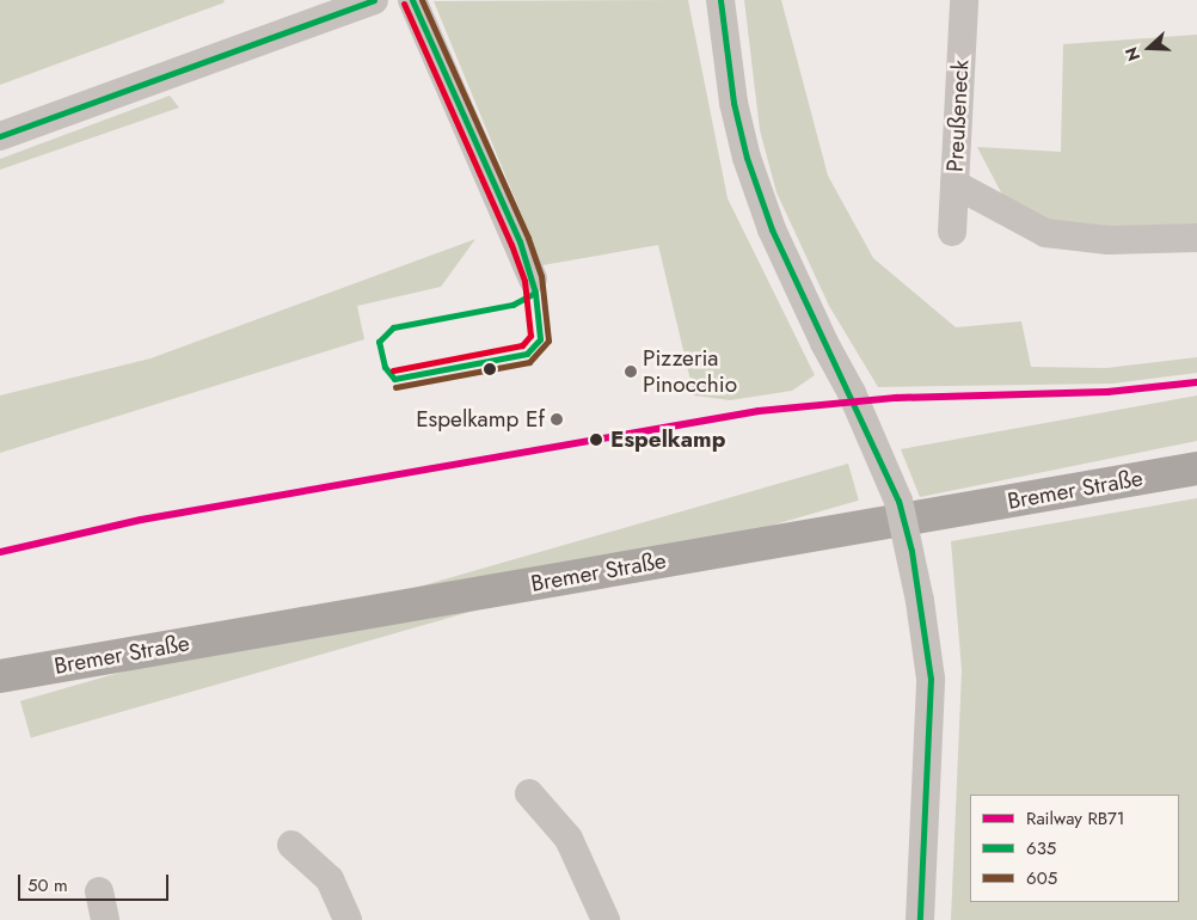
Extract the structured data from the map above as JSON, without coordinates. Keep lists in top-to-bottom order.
{
  "streets": {
    "main road": ["Bremer Straße"],
    "street": ["Preußeneck"]
  },
  "places": ["Pizzeria Pinocchio", "Espelkamp Ef", "Espelkamp"],
  "lines": ["transit line 635", "transit line 605", "rail line RB71"],
  "legend": ["Railway RB71", "635", "605"],
  "scale_bar": "50 m",
  "north": "left"
}
